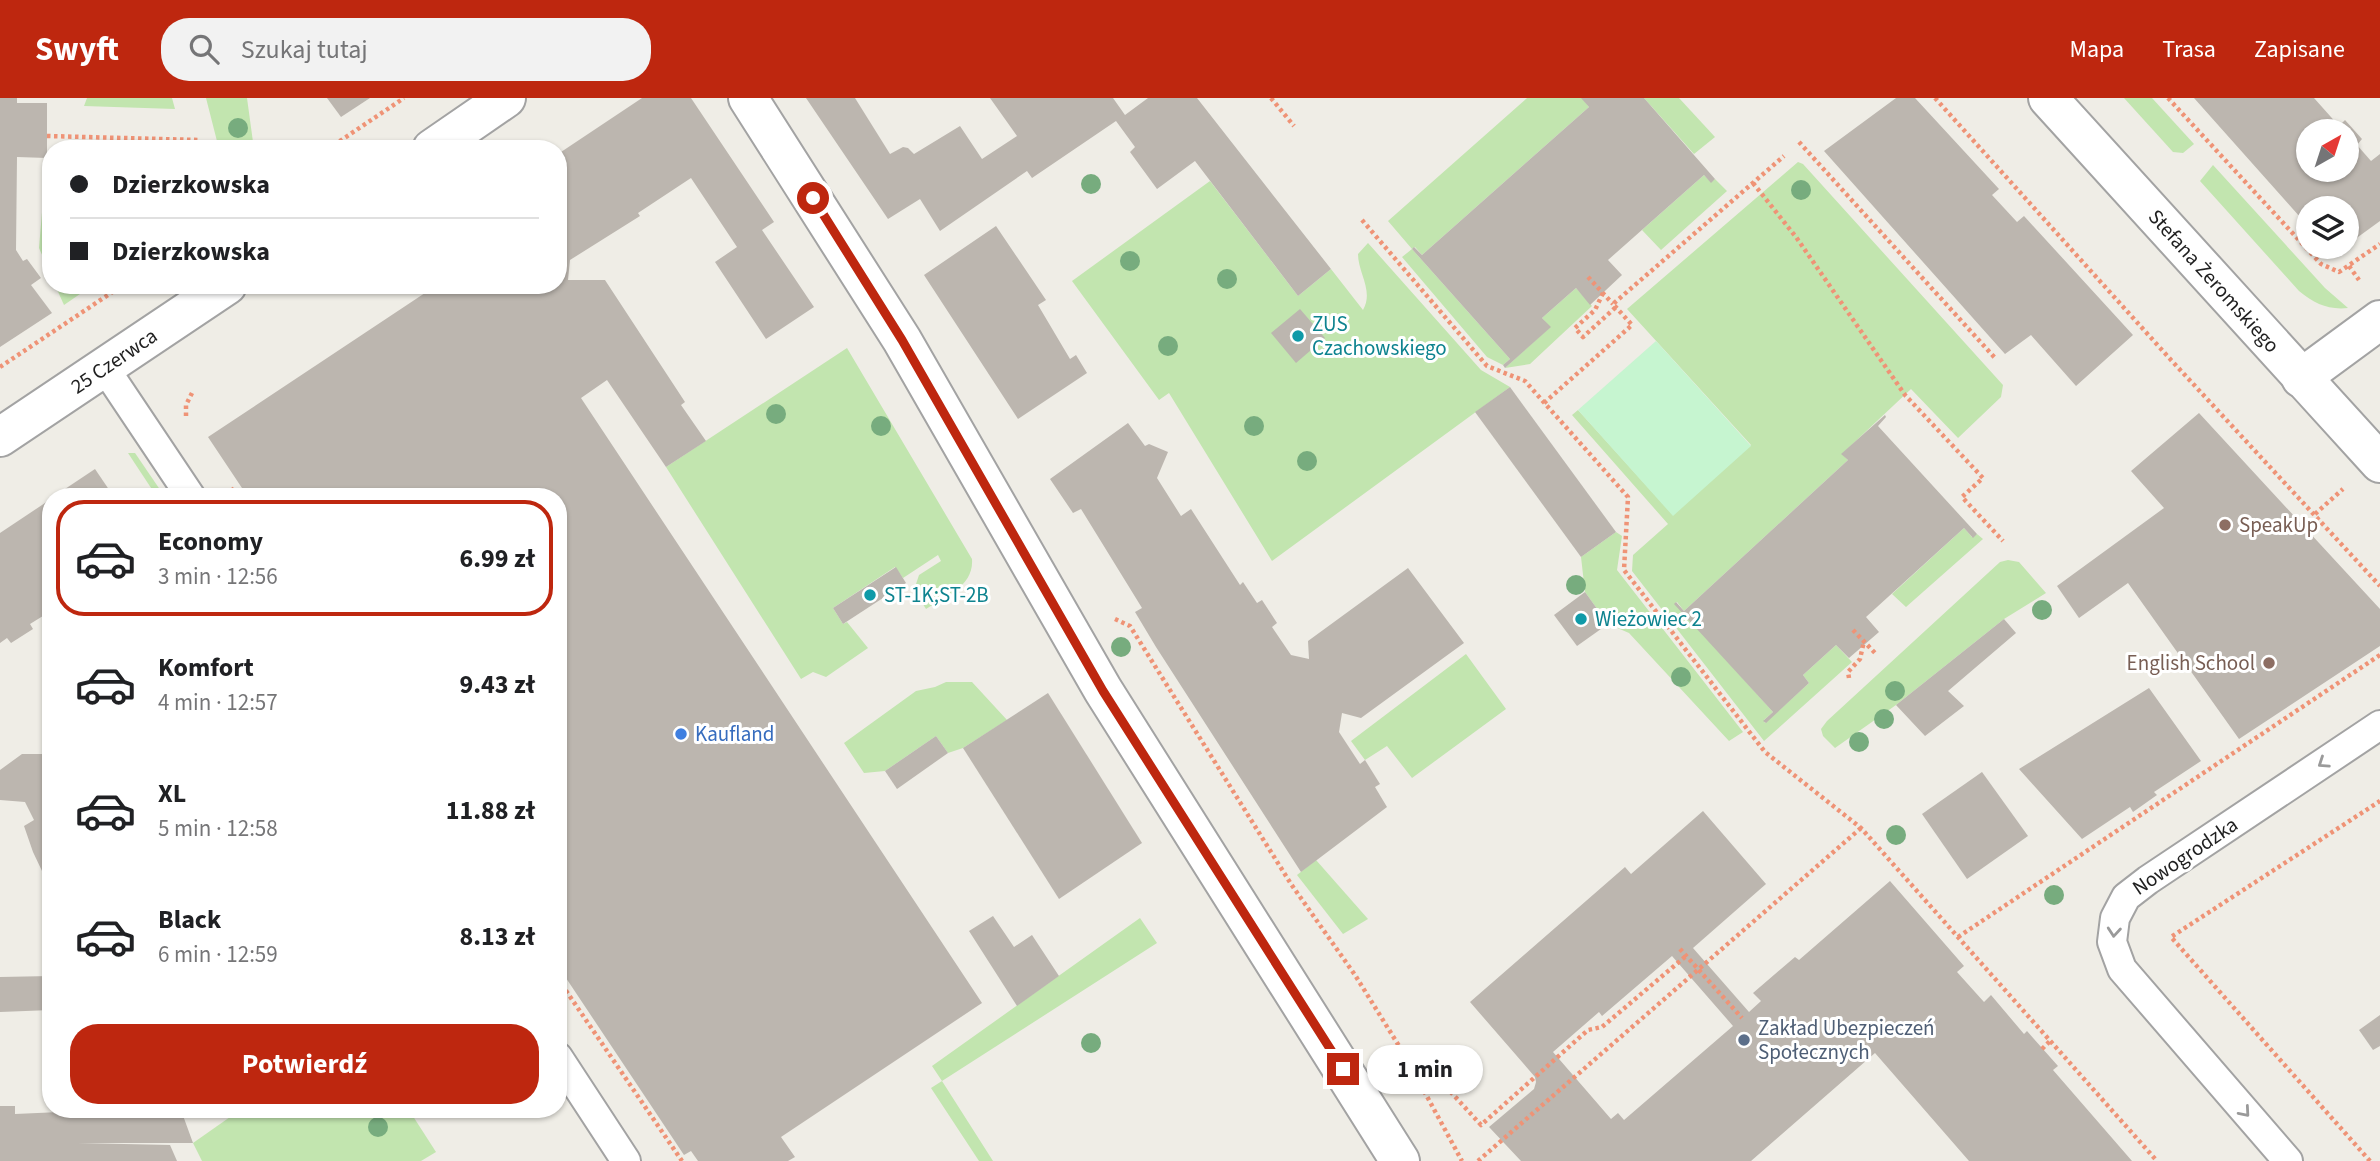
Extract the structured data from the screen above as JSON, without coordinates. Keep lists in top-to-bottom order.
{
  "streets": {
    "street": ["Stefana Żeromskiego", "25 Czerwca"],
    "lane": ["Nowogrodzka"]
  },
  "places": [
    "ZUS Czachowskiego",
    "SpeakUp",
    "ST-1K;ST-2B",
    "Wieżowiec 2",
    "English School",
    "Kaufland",
    "Zakład Ubezpieczeń Społecznych"
  ],
  "north": "top right",
  "page": {
    "header": "Swyft",
    "search": "Szukaj tutaj",
    "nav": ["Mapa", "Trasa", "Zapisane"],
    "banner": ["Dzierzkowska", "Dzierzkowska"],
    "list": [
      {
        "name": "Economy",
        "note": "3 min · 12:56",
        "value": "6.99 zł"
      },
      {
        "name": "Komfort",
        "note": "4 min · 12:57",
        "value": "9.43 zł"
      },
      {
        "name": "XL",
        "note": "5 min · 12:58",
        "value": "11.88 zł"
      },
      {
        "name": "Black",
        "note": "6 min · 12:59",
        "value": "8.13 zł"
      }
    ],
    "buttons": "Potwierdź",
    "bubble": "1 min"
  }
}
